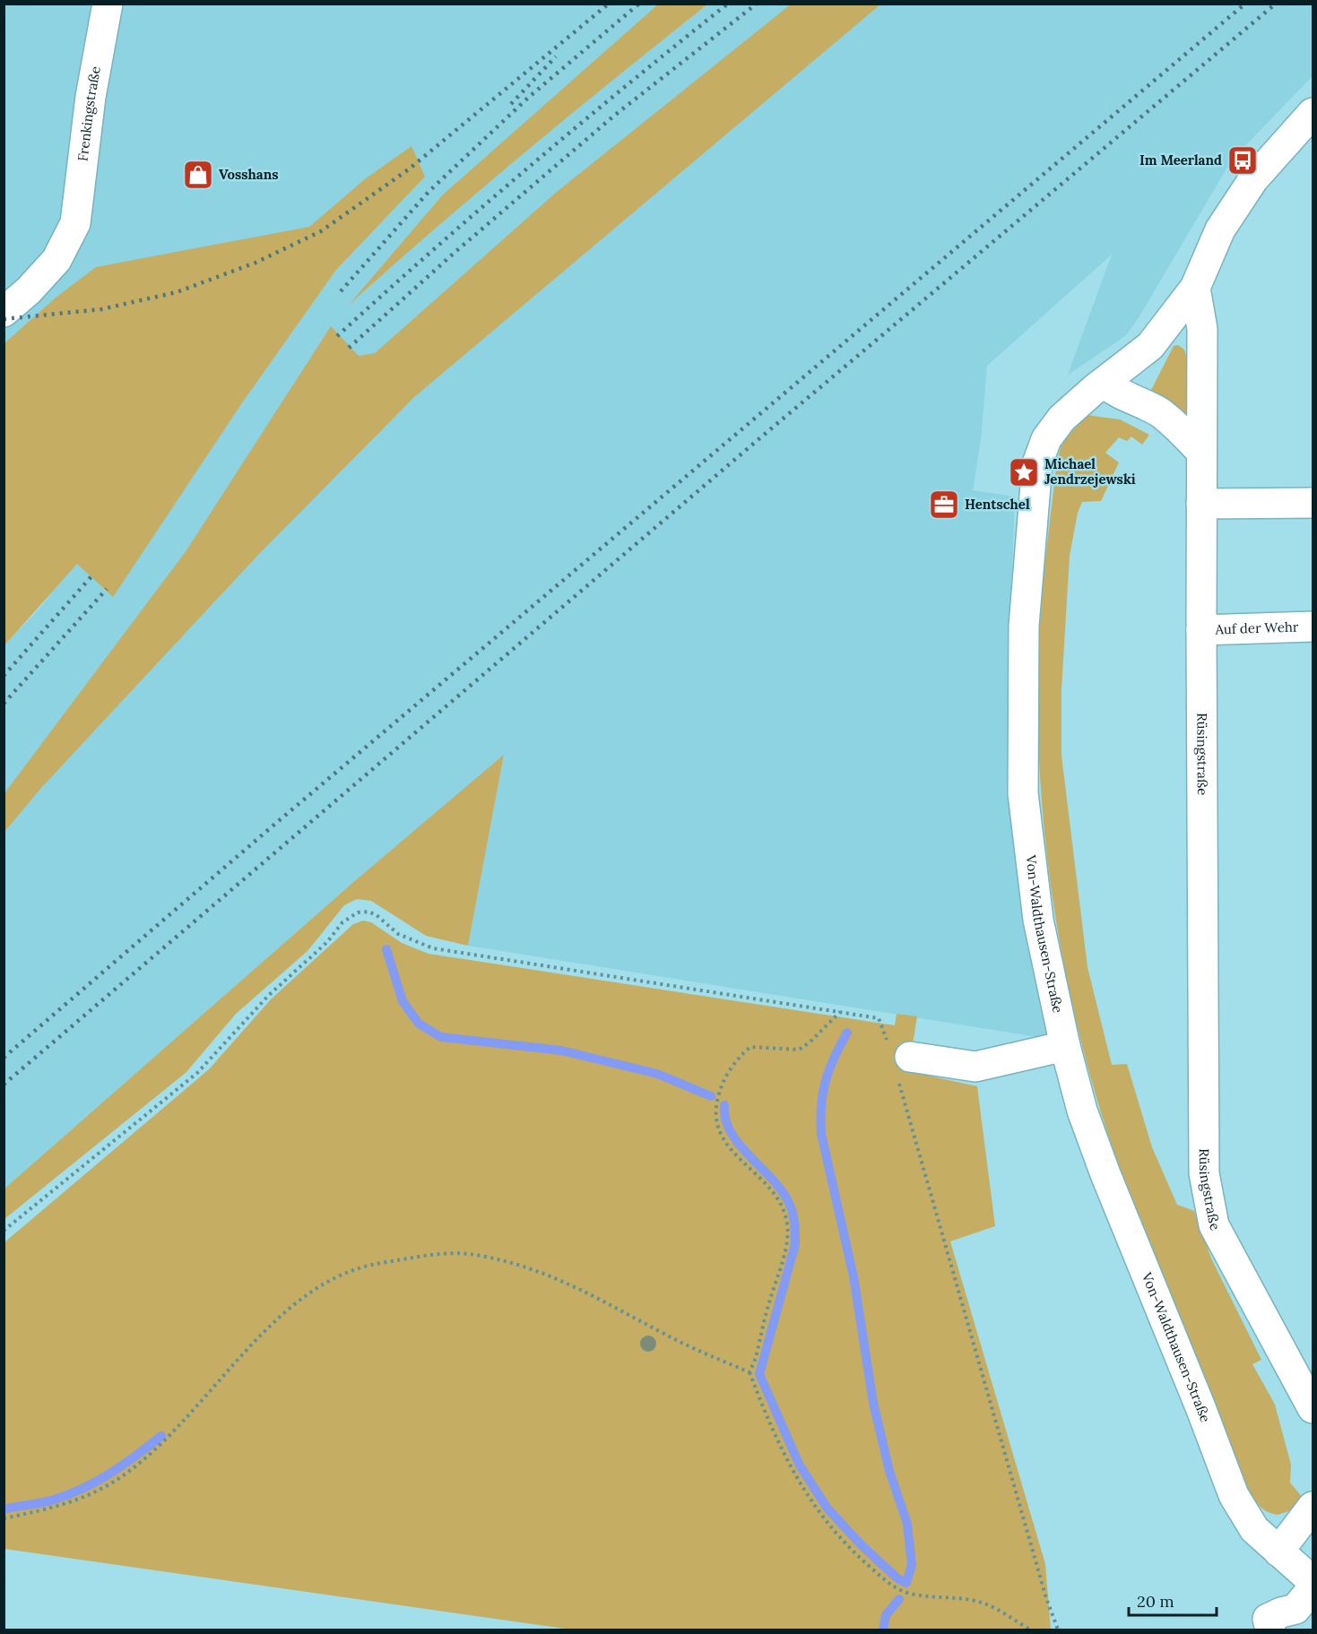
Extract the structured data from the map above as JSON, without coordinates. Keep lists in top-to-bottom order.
{
  "streets": {
    "street": [
      "Frenkingstraße",
      "Auf der Wehr",
      "Rüsingstraße",
      "Von-Waldthausen-Straße"
    ]
  },
  "crossings": [
    ["Auf der Wehr", "Rüsingstraße"],
    ["Rüsingstraße", "Von-Waldthausen-Straße"]
  ],
  "places": {
    "bus stop": ["Im Meerland"],
    "shop": ["Vosshans"],
    "place": ["Michael Jendrzejewski"],
    "office": ["Hentschel"]
  },
  "scale_bar": "20 m"
}
